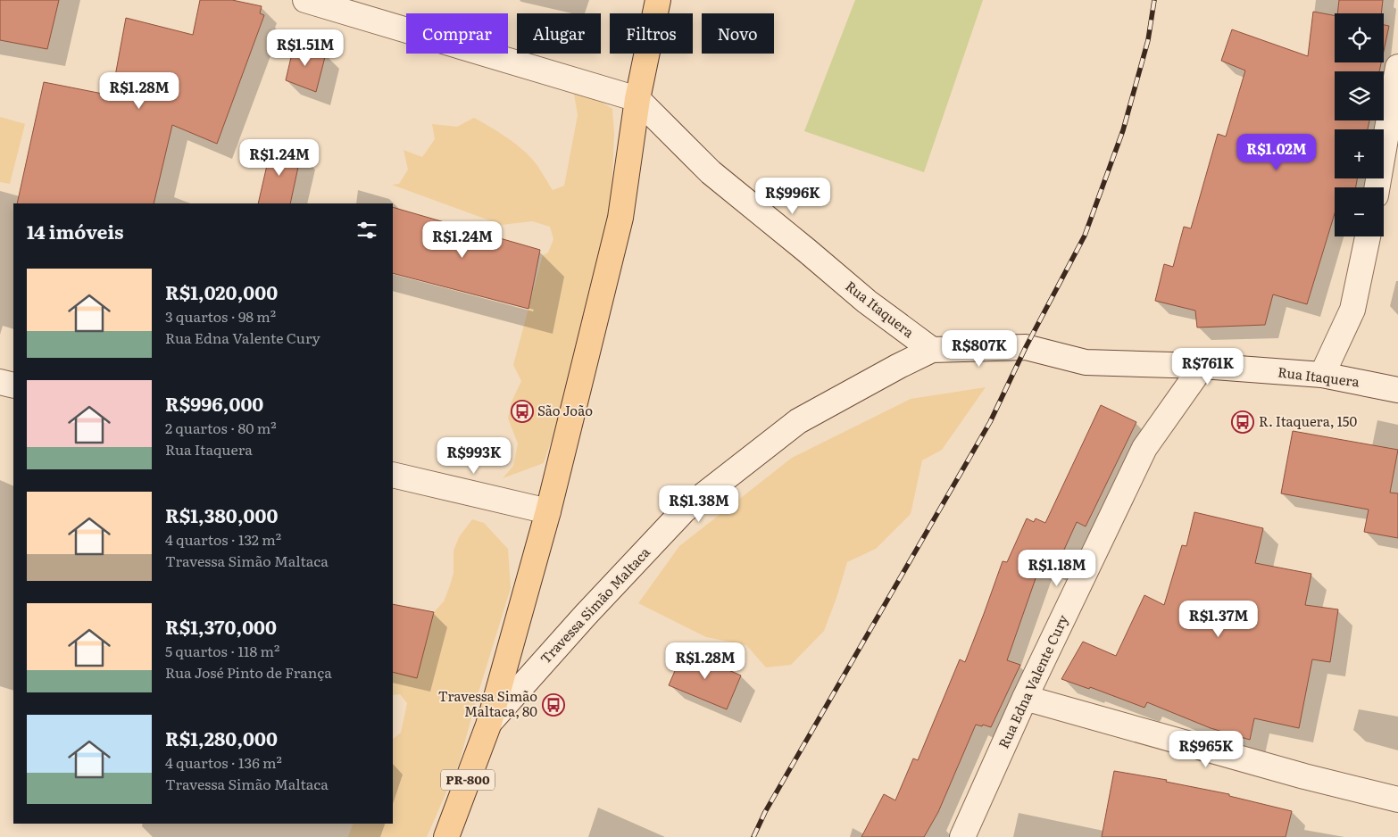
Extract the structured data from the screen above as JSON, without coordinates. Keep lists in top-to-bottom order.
{
  "streets": {
    "main road": ["PR-800"],
    "street": ["Rua Itaquera", "Travessa Simão Maltaca", "Rua Edna Valente Cury"]
  },
  "crossings": [
    ["Rua Itaquera", "Travessa Simão Maltaca"],
    ["Rua Itaquera", "Rua Edna Valente Cury"],
    ["Rua Itaquera", "PR-800"],
    ["Travessa Simão Maltaca", "PR-800"]
  ],
  "places": {
    "bus stop": ["São João", "R. Itaquera, 150", "Travessa Simão Maltaca, 80"]
  },
  "page": {
    "map_buttons": ["+", "−"],
    "chip": [
      "Comprar",
      "Alugar",
      "Filtros",
      "Novo"
    ],
    "price": [
      "R$1.51M",
      "R$1.28M",
      "R$1.02M",
      "R$1.24M",
      "R$996K",
      "R$1.24M",
      "R$807K",
      "R$761K",
      "R$993K",
      "R$1.38M",
      "R$1.18M",
      "R$1.37M",
      "R$1.28M",
      "R$965K"
    ],
    "heading": "14 imóveis",
    "list": [
      {
        "name": "R$1,020,000",
        "note": "3 quartos · 98 m² · Rua Edna Valente Cury"
      },
      {
        "name": "R$996,000",
        "note": "2 quartos · 80 m² · Rua Itaquera"
      },
      {
        "name": "R$1,380,000",
        "note": "4 quartos · 132 m² · Travessa Simão Maltaca"
      },
      {
        "name": "R$1,370,000",
        "note": "5 quartos · 118 m² · Rua José Pinto de França"
      },
      {
        "name": "R$1,280,000",
        "note": "4 quartos · 136 m² · Travessa Simão Maltaca"
      }
    ]
  }
}
